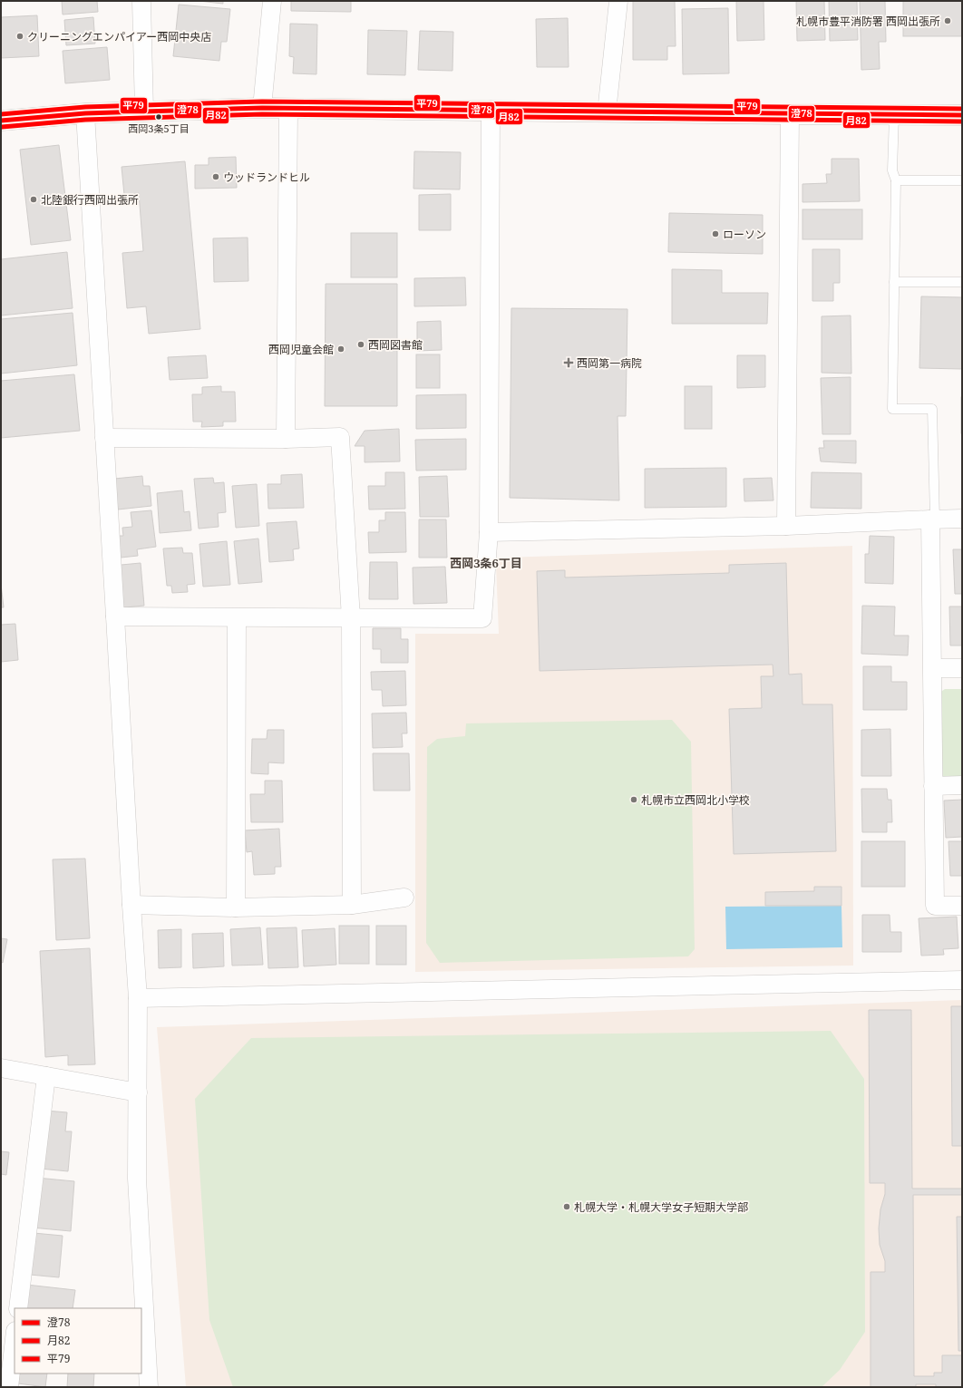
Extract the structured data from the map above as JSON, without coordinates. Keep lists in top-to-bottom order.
{
  "districts": ["西岡3条6丁目"],
  "places": {
    "other": [
      "札幌市豊平消防署 西岡出張所",
      "クリーニングエンパイアー西岡中央店",
      "西岡3条5丁目",
      "ウッドランドヒル",
      "北陸銀行西岡出張所",
      "ローソン",
      "西岡図書館",
      "西岡児童会館",
      "札幌市立西岡北小学校",
      "札幌大学・札幌大学女子短期大学部"
    ],
    "health": ["西岡第一病院"]
  },
  "lines": ["transit line 平79", "transit line 澄78", "transit line 月82"],
  "legend": ["澄78", "月82", "平79"]
}
